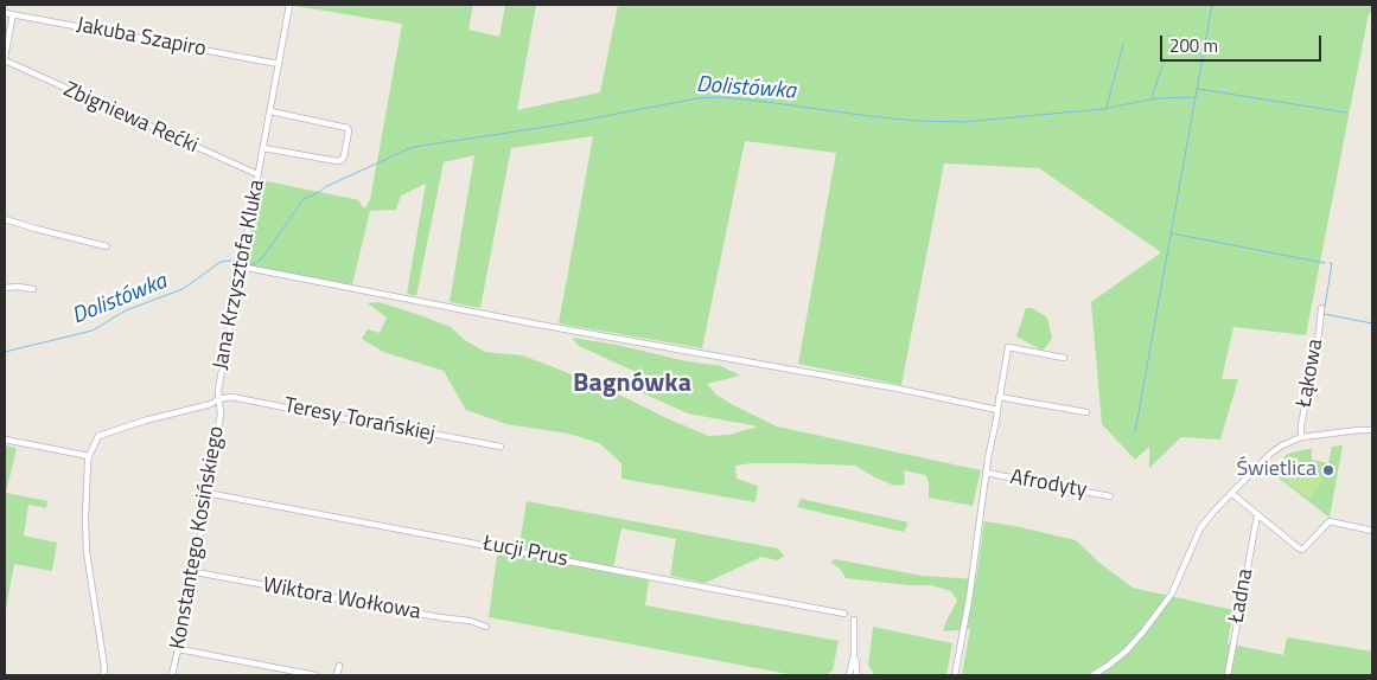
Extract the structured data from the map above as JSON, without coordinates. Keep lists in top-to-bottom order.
{
  "streets": {
    "street": [
      "Jakuba Szapiro",
      "Zbigniewa Rećki",
      "Jana Krzysztofa Kluka",
      "Łąkowa",
      "Teresy Torańskiej",
      "Afrodyty",
      "Konstantego Kosińskiego",
      "Łucji Prus",
      "Ładna",
      "Wiktora Wołkowa"
    ]
  },
  "crossings": [
    ["Jakuba Szapiro", "Jana Krzysztofa Kluka"],
    ["Zbigniewa Rećki", "Jana Krzysztofa Kluka"],
    ["Jana Krzysztofa Kluka", "Teresy Torańskiej"],
    ["Jana Krzysztofa Kluka", "Konstantego Kosińskiego"],
    ["Teresy Torańskiej", "Konstantego Kosińskiego"],
    ["Konstantego Kosińskiego", "Łucji Prus"],
    ["Konstantego Kosińskiego", "Wiktora Wołkowa"]
  ],
  "districts": ["Bagnówka"],
  "water": ["Dolistówka"],
  "places": ["Świetlica"],
  "scale_bar": "200 m"
}
